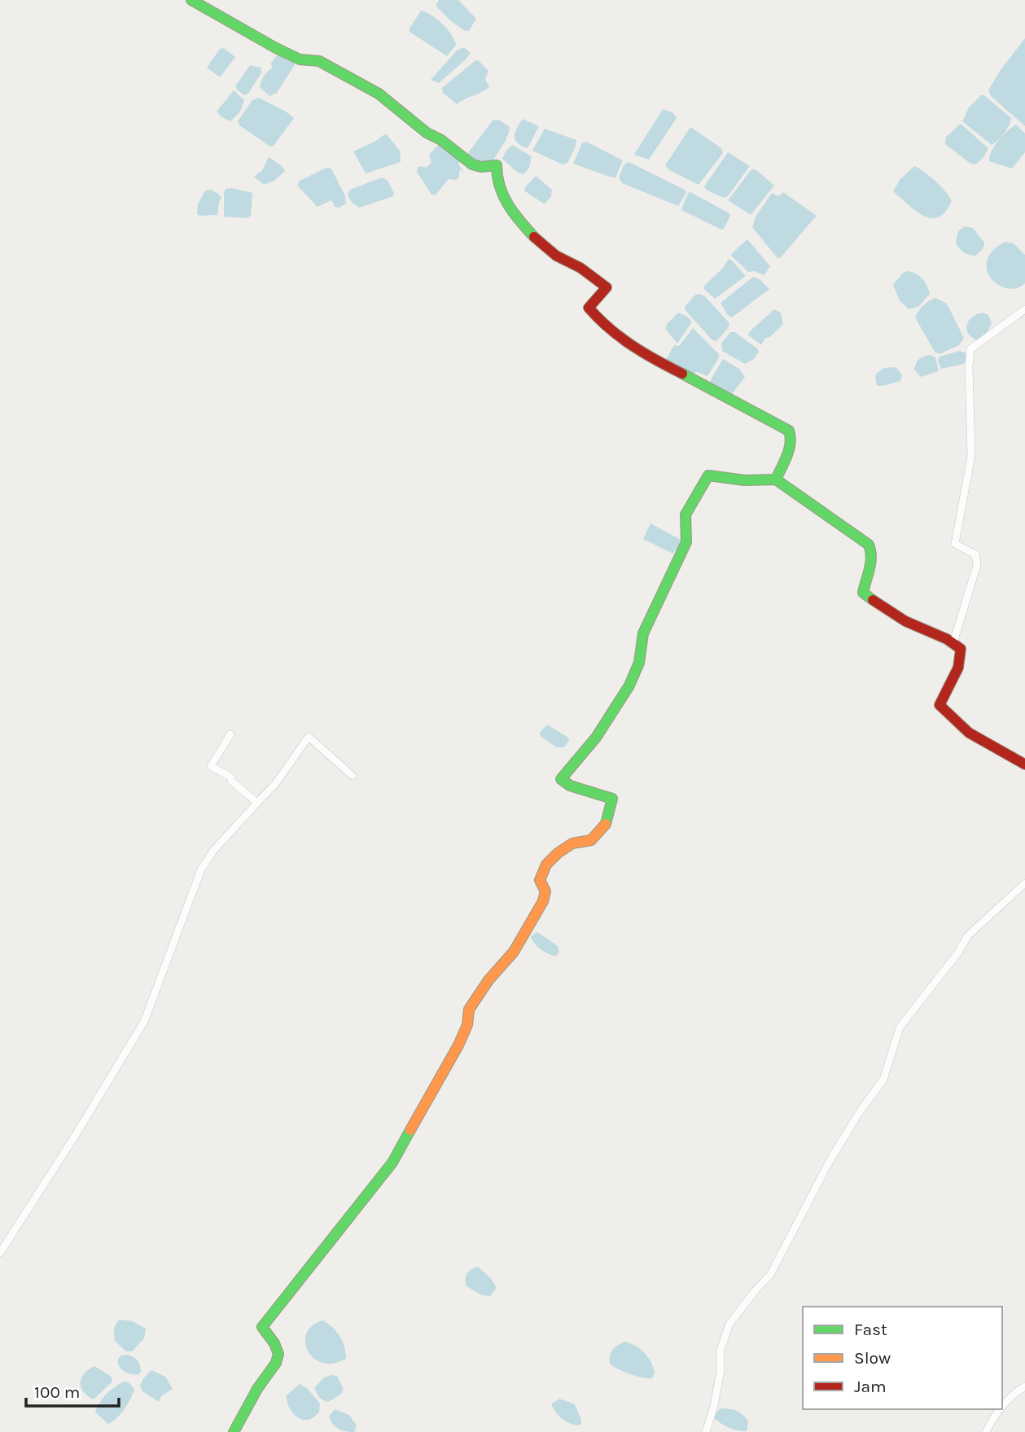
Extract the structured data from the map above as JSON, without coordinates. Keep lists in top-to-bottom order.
{
  "legend": ["Fast", "Slow", "Jam"],
  "scale_bar": "100 m"
}
